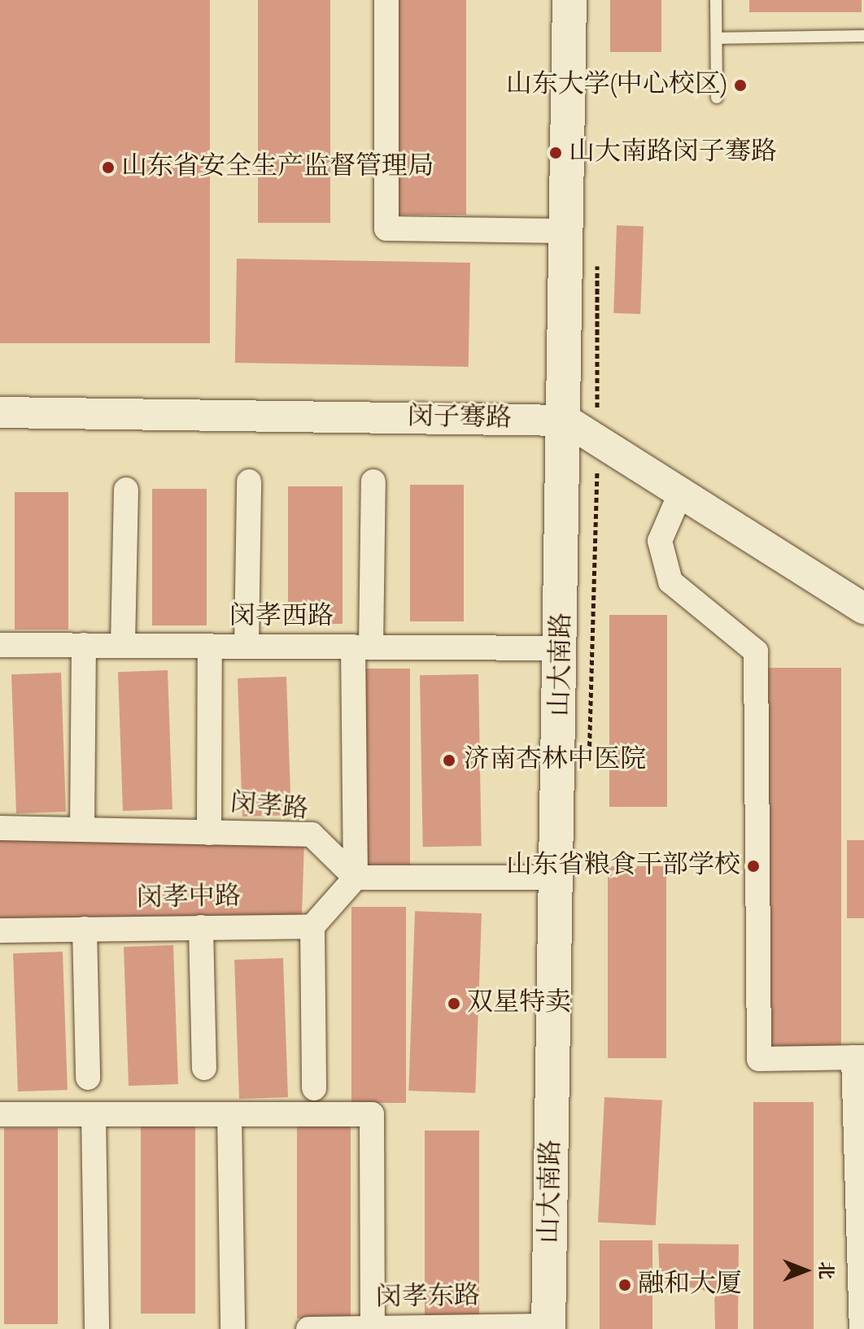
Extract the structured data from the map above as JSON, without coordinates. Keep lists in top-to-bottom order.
{
  "streets": {
    "main road": ["山大南路"],
    "street": [
      "闵子骞路",
      "闵孝西路",
      "闵孝路",
      "闵孝中路",
      "闵孝东路"
    ]
  },
  "crossings": [
    ["闵子骞路", "山大南路"],
    ["闵孝西路", "山大南路"],
    ["山大南路", "闵孝东路"]
  ],
  "places": [
    "山东大学(中心校区)",
    "山大南路闵子骞路",
    "山东省安全生产监督管理局",
    "济南杏林中医院",
    "山东省粮食干部学校",
    "双星特卖",
    "融和大厦"
  ],
  "north": "right"
}
